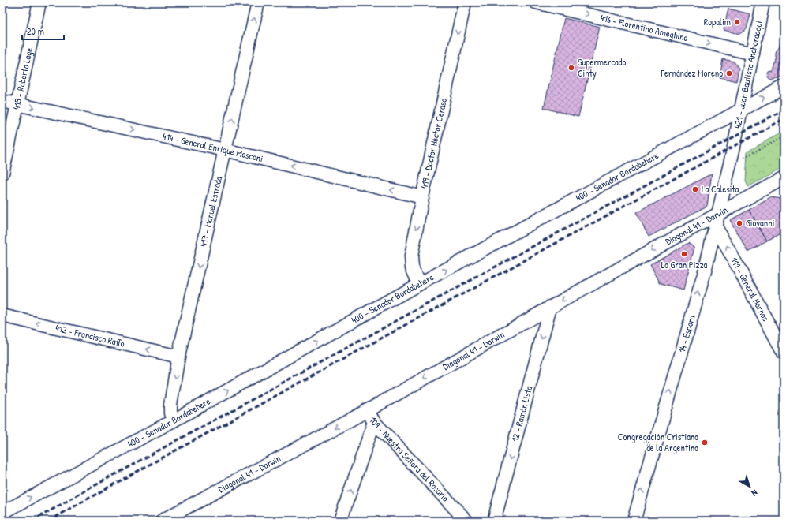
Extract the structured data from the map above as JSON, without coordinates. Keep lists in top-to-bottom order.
{
  "streets": {
    "street": [
      "416 - Florentino Ameghino",
      "421 - Juan Bautista Anchordoqui",
      "415 - Roberto Lage",
      "419 - Doctor Héctor Ceraso",
      "414 - General Enrique Mosconi",
      "400 - Senador Bordabehere",
      "417 - Manuel Estrada",
      "Diagonal 41 - Darwin",
      "111 - General Hornos",
      "14 - Espora",
      "412 - Francisco Raffo",
      "12 - Ramón Lista",
      "109 - Nuestra Señora del Rosario"
    ]
  },
  "crossings": [
    ["416 - Florentino Ameghino", "421 - Juan Bautista Anchordoqui"],
    ["421 - Juan Bautista Anchordoqui", "400 - Senador Bordabehere"],
    ["421 - Juan Bautista Anchordoqui", "14 - Espora"],
    ["415 - Roberto Lage", "414 - General Enrique Mosconi"],
    ["419 - Doctor Héctor Ceraso", "414 - General Enrique Mosconi"],
    ["419 - Doctor Héctor Ceraso", "400 - Senador Bordabehere"],
    ["414 - General Enrique Mosconi", "417 - Manuel Estrada"],
    ["400 - Senador Bordabehere", "417 - Manuel Estrada"],
    ["417 - Manuel Estrada", "412 - Francisco Raffo"],
    ["Diagonal 41 - Darwin", "14 - Espora"],
    ["Diagonal 41 - Darwin", "12 - Ramón Lista"],
    ["Diagonal 41 - Darwin", "109 - Nuestra Señora del Rosario"],
    ["111 - General Hornos", "14 - Espora"]
  ],
  "one_way": [
    "416 - Florentino Ameghino",
    "419 - Doctor Héctor Ceraso",
    "400 - Senador Bordabehere",
    "Diagonal 41 - Darwin",
    "111 - General Hornos",
    "14 - Espora",
    "412 - Francisco Raffo",
    "12 - Ramón Lista"
  ],
  "places": [
    "Ropalim",
    "Supermercado Cinty",
    "Fernández Moreno",
    "La Calesita",
    "Giovanni",
    "La Gran Pizza",
    "Congregación Cristiana de la Argentina"
  ],
  "scale_bar": "20 m",
  "north": "bottom right"
}
